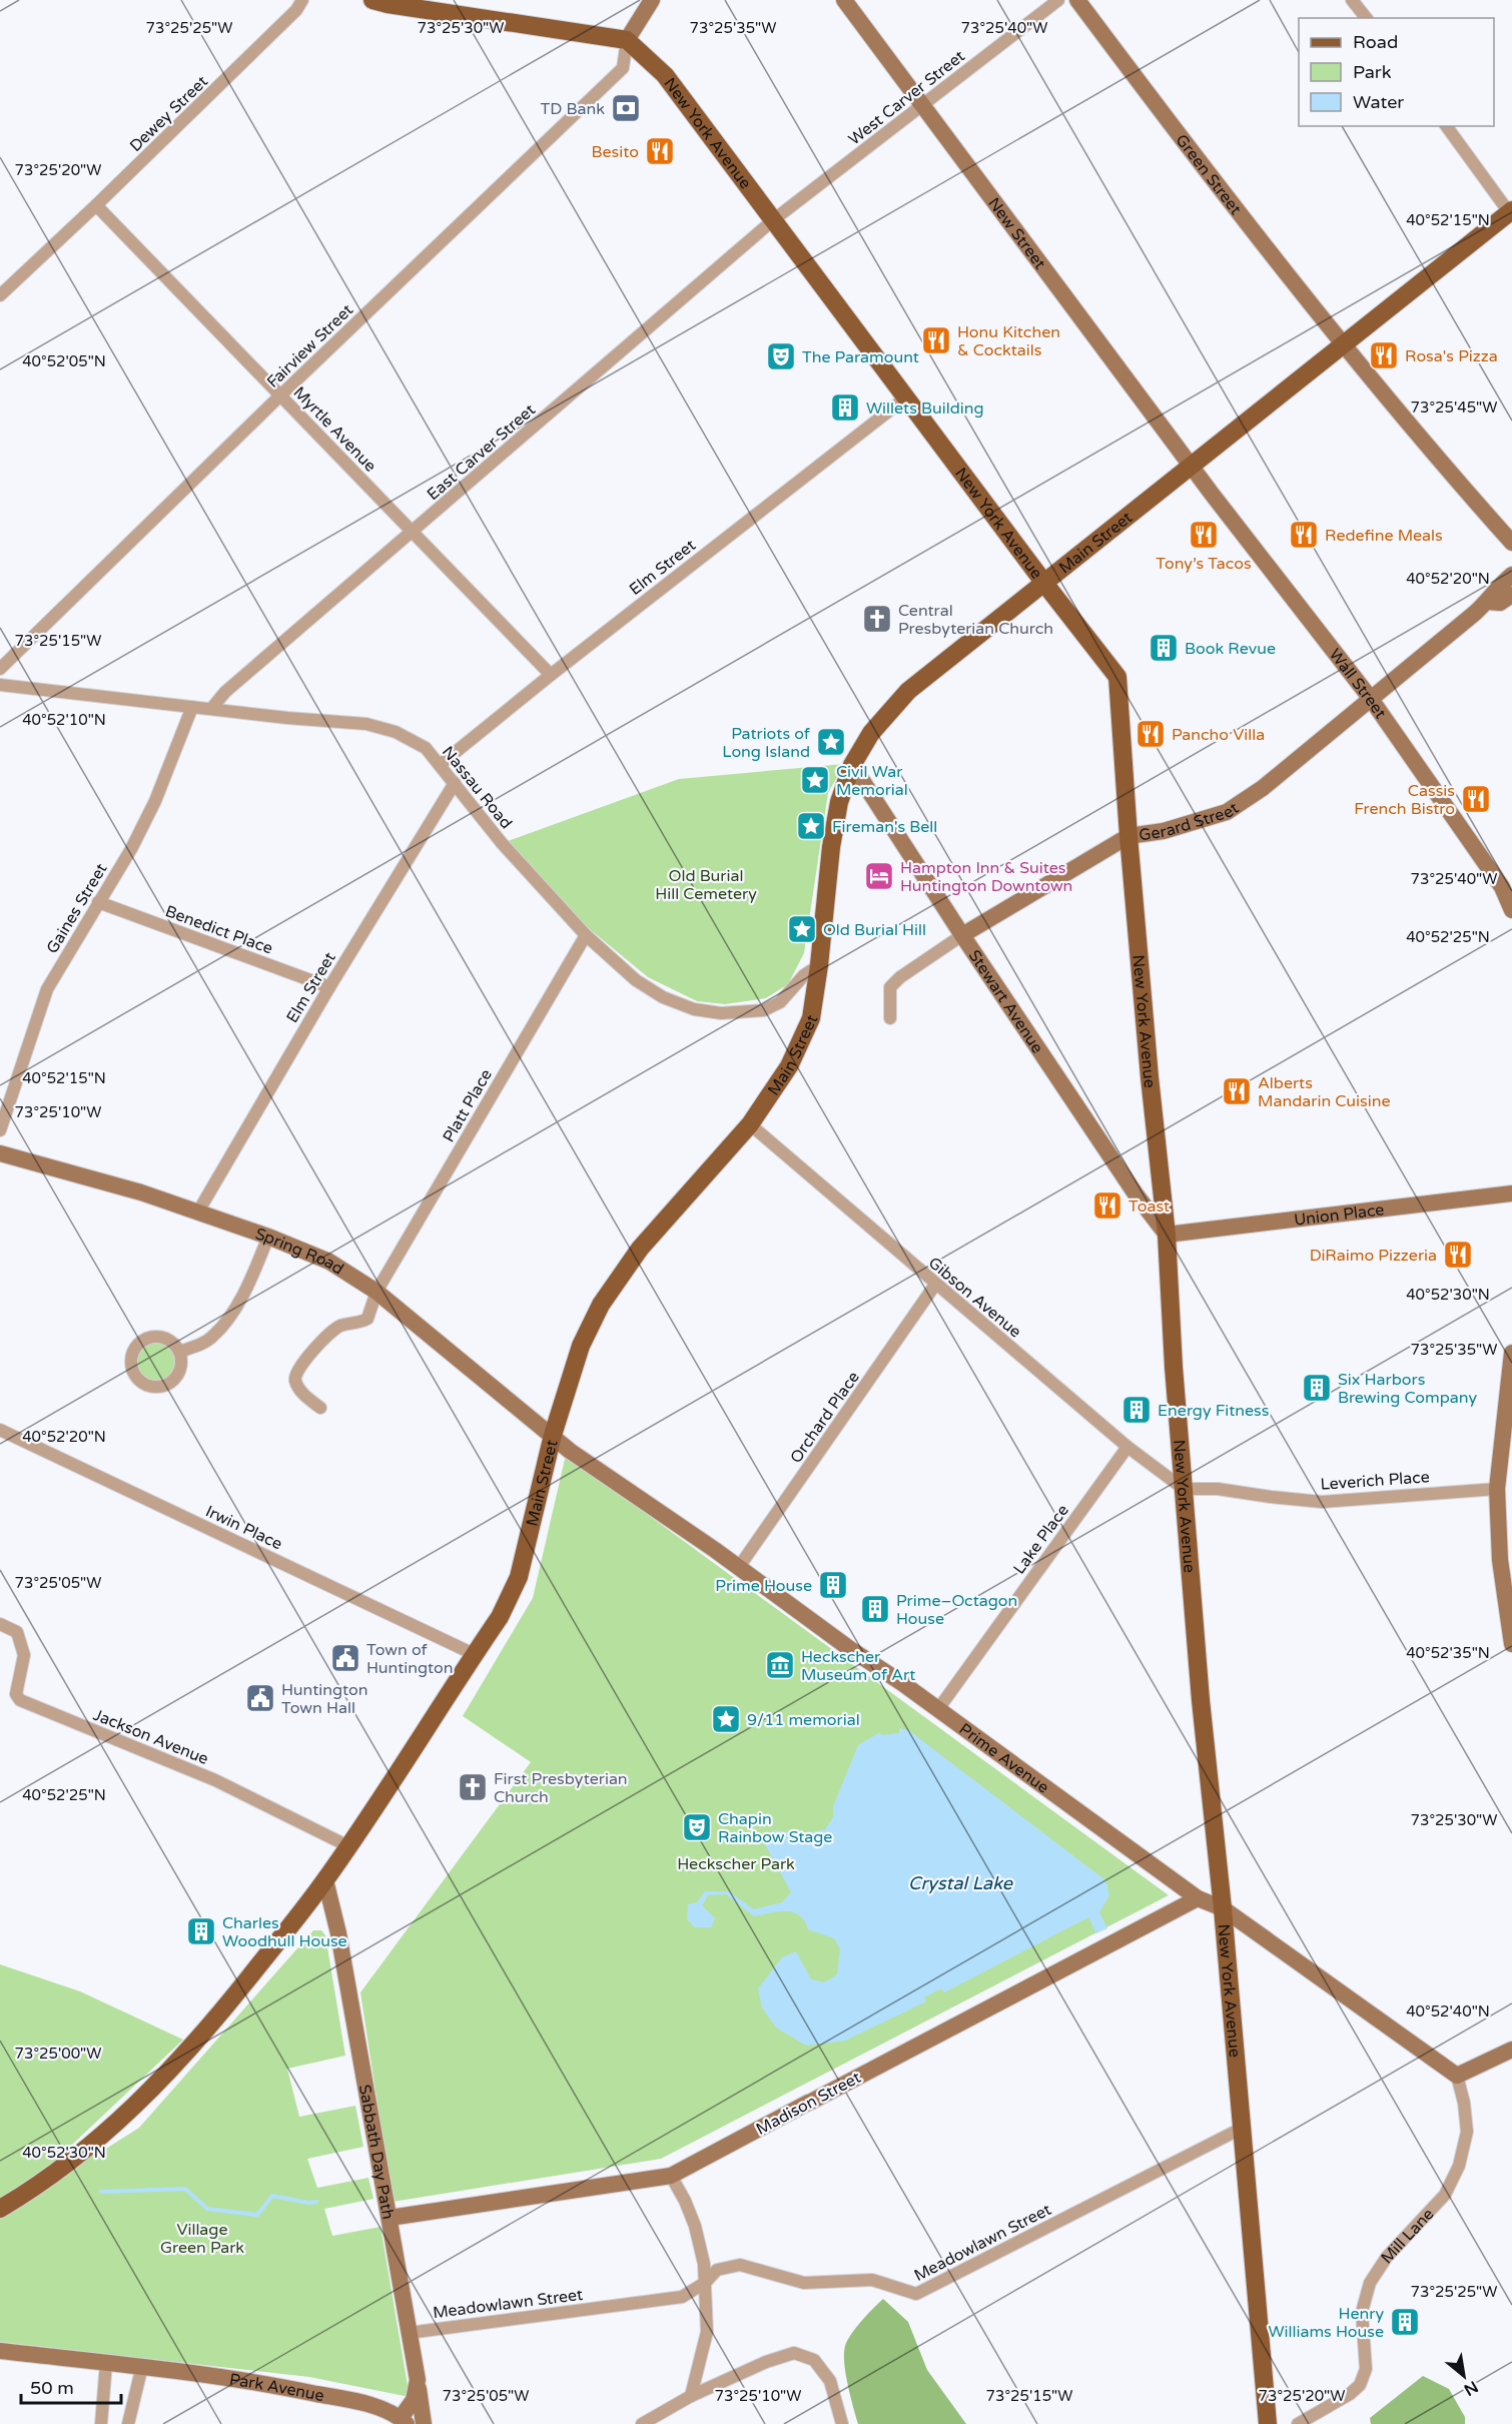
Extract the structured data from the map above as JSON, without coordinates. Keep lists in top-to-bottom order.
{
  "streets": {
    "main road": ["New York Avenue", "Main Street"],
    "street": [
      "West Carver Street",
      "Dewey Street",
      "Green Street",
      "New Street",
      "Fairview Street",
      "Myrtle Avenue",
      "East Carver Street",
      "Elm Street",
      "Wall Street",
      "Nassau Road",
      "Gerard Street",
      "Gaines Street",
      "Benedict Place",
      "Stewart Avenue",
      "Platt Place",
      "Union Place",
      "Spring Road",
      "Gibson Avenue",
      "Orchard Place",
      "Leverich Place",
      "Irwin Place",
      "Lake Place",
      "Jackson Avenue",
      "Prime Avenue",
      "Madison Street",
      "Sabbath Day Path",
      "Mill Lane",
      "Meadowlawn Street",
      "Park Avenue"
    ]
  },
  "crossings": [
    ["West Carver Street", "New York Avenue"],
    ["West Carver Street", "New Street"],
    ["West Carver Street", "East Carver Street"],
    ["Dewey Street", "Myrtle Avenue"],
    ["New York Avenue", "Fairview Street"],
    ["New York Avenue", "East Carver Street"],
    ["New York Avenue", "Main Street"],
    ["New York Avenue", "Elm Street"],
    ["New York Avenue", "Gerard Street"],
    ["New York Avenue", "Stewart Avenue"],
    ["New York Avenue", "Union Place"],
    ["New York Avenue", "Gibson Avenue"],
    ["New York Avenue", "Leverich Place"],
    ["New York Avenue", "Prime Avenue"],
    ["New York Avenue", "Meadowlawn Street"],
    ["Green Street", "Main Street"],
    ["New Street", "Main Street"],
    ["New Street", "Wall Street"],
    ["Fairview Street", "Myrtle Avenue"],
    ["Myrtle Avenue", "East Carver Street"],
    ["Myrtle Avenue", "Elm Street"],
    ["East Carver Street", "Nassau Road"],
    ["Main Street", "Wall Street"],
    ["Main Street", "Nassau Road"],
    ["Main Street", "Stewart Avenue"],
    ["Main Street", "Spring Road"],
    ["Main Street", "Gibson Avenue"],
    ["Main Street", "Irwin Place"],
    ["Main Street", "Jackson Avenue"],
    ["Main Street", "Prime Avenue"],
    ["Main Street", "Sabbath Day Path"],
    ["Elm Street", "Nassau Road"],
    ["Elm Street", "Benedict Place"],
    ["Elm Street", "Spring Road"],
    ["Wall Street", "Gerard Street"],
    ["Nassau Road", "Gaines Street"],
    ["Nassau Road", "Platt Place"],
    ["Gerard Street", "Stewart Avenue"],
    ["Gaines Street", "Benedict Place"],
    ["Stewart Avenue", "Union Place"],
    ["Platt Place", "Spring Road"],
    ["Spring Road", "Prime Avenue"],
    ["Gibson Avenue", "Orchard Place"],
    ["Gibson Avenue", "Leverich Place"],
    ["Gibson Avenue", "Lake Place"],
    ["Orchard Place", "Prime Avenue"],
    ["Lake Place", "Prime Avenue"],
    ["Prime Avenue", "Madison Street"],
    ["Prime Avenue", "Mill Lane"],
    ["Madison Street", "Sabbath Day Path"],
    ["Sabbath Day Path", "Meadowlawn Street"],
    ["Sabbath Day Path", "Park Avenue"]
  ],
  "water": ["Crystal Lake"],
  "parks": ["Old Burial Hill Cemetery", "Heckscher Park", "Village Green Park"],
  "places": {
    "bank": ["TD Bank"],
    "restaurant": [
      "Besito",
      "Honu Kitchen & Cocktails",
      "Rosa's Pizza",
      "Tony’s Tacos",
      "Redefine Meals",
      "Pancho Villa",
      "Cassis French Bistro",
      "Alberts Mandarin Cuisine",
      "Toast",
      "DiRaimo Pizzeria"
    ],
    "theatre": ["The Paramount", "Chapin Rainbow Stage"],
    "building": [
      "Willets Building",
      "Book Revue",
      "Six Harbors Brewing Company",
      "Energy Fitness",
      "Prime House",
      "Prime–Octagon House",
      "Charles Woodhull House",
      "Henry Williams House"
    ],
    "church": ["Central Presbyterian Church", "First Presbyterian Church"],
    "place": [
      "Patriots of Long Island",
      "Civil War Memorial",
      "Fireman's Bell",
      "Old Burial Hill",
      "9/11 memorial"
    ],
    "hotel": ["Hampton Inn & Suites Huntington Downtown"],
    "public building": ["Town of Huntington", "Huntington Town Hall"],
    "museum": ["Heckscher Museum of Art"]
  },
  "legend": ["Road", "Park", "Water"],
  "scale_bar": "50 m",
  "north": "bottom right",
  "coordinates": [
    "73°25'30\"W",
    "73°25'35\"W",
    "73°25'25\"W",
    "73°25'40\"W",
    "73°25'20\"W",
    "40°52'15\"N",
    "40°52'05\"N",
    "73°25'45\"W",
    "40°52'20\"N",
    "73°25'15\"W",
    "40°52'10\"N",
    "40°52'25\"N",
    "73°25'10\"W",
    "40°52'30\"N",
    "73°25'05\"W",
    "40°52'35\"N",
    "40°52'40\"N",
    "73°25'00\"W"
  ]
}
